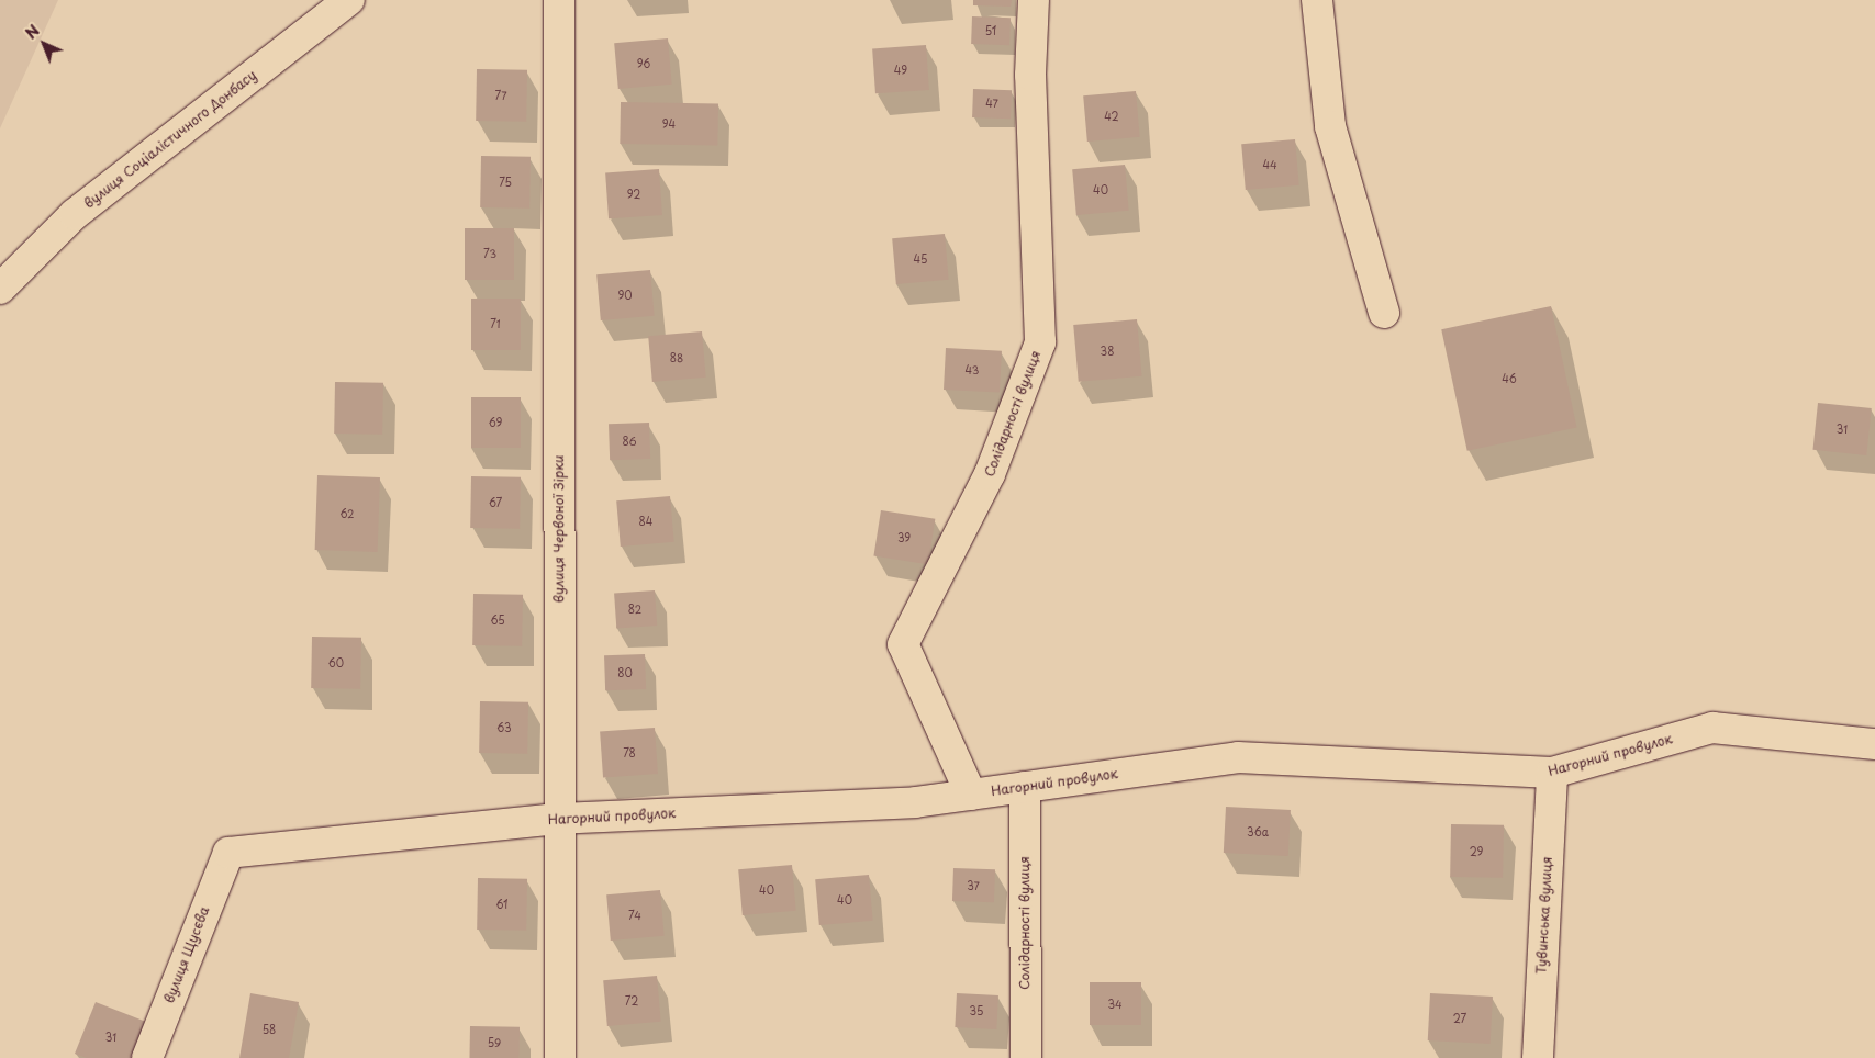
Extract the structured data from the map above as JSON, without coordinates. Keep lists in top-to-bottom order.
{
  "streets": {
    "street": [
      "вулиця Соціалістичного Донбасу",
      "Солідарності вулиця",
      "вулиця Червоної Зірки",
      "Нагорний провулок",
      "Тувинська вулиця",
      "вулиця Щусєва"
    ]
  },
  "crossings": [
    ["Солідарності вулиця", "Нагорний провулок"],
    ["вулиця Червоної Зірки", "Нагорний провулок"],
    ["Нагорний провулок", "Тувинська вулиця"],
    ["Нагорний провулок", "вулиця Щусєва"]
  ],
  "house_numbers": [
    "51",
    "96",
    "49",
    "77",
    "47",
    "42",
    "94",
    "44",
    "75",
    "40",
    "92",
    "73",
    "45",
    "90",
    "71",
    "38",
    "88",
    "43",
    "46",
    "69",
    "31",
    "86",
    "67",
    "62",
    "84",
    "39",
    "82",
    "65",
    "60",
    "80",
    "63",
    "78",
    "36а",
    "29",
    "37",
    "40",
    "40",
    "61",
    "74",
    "72",
    "34",
    "35",
    "27",
    "58",
    "31",
    "59"
  ],
  "north": "top left"
}
